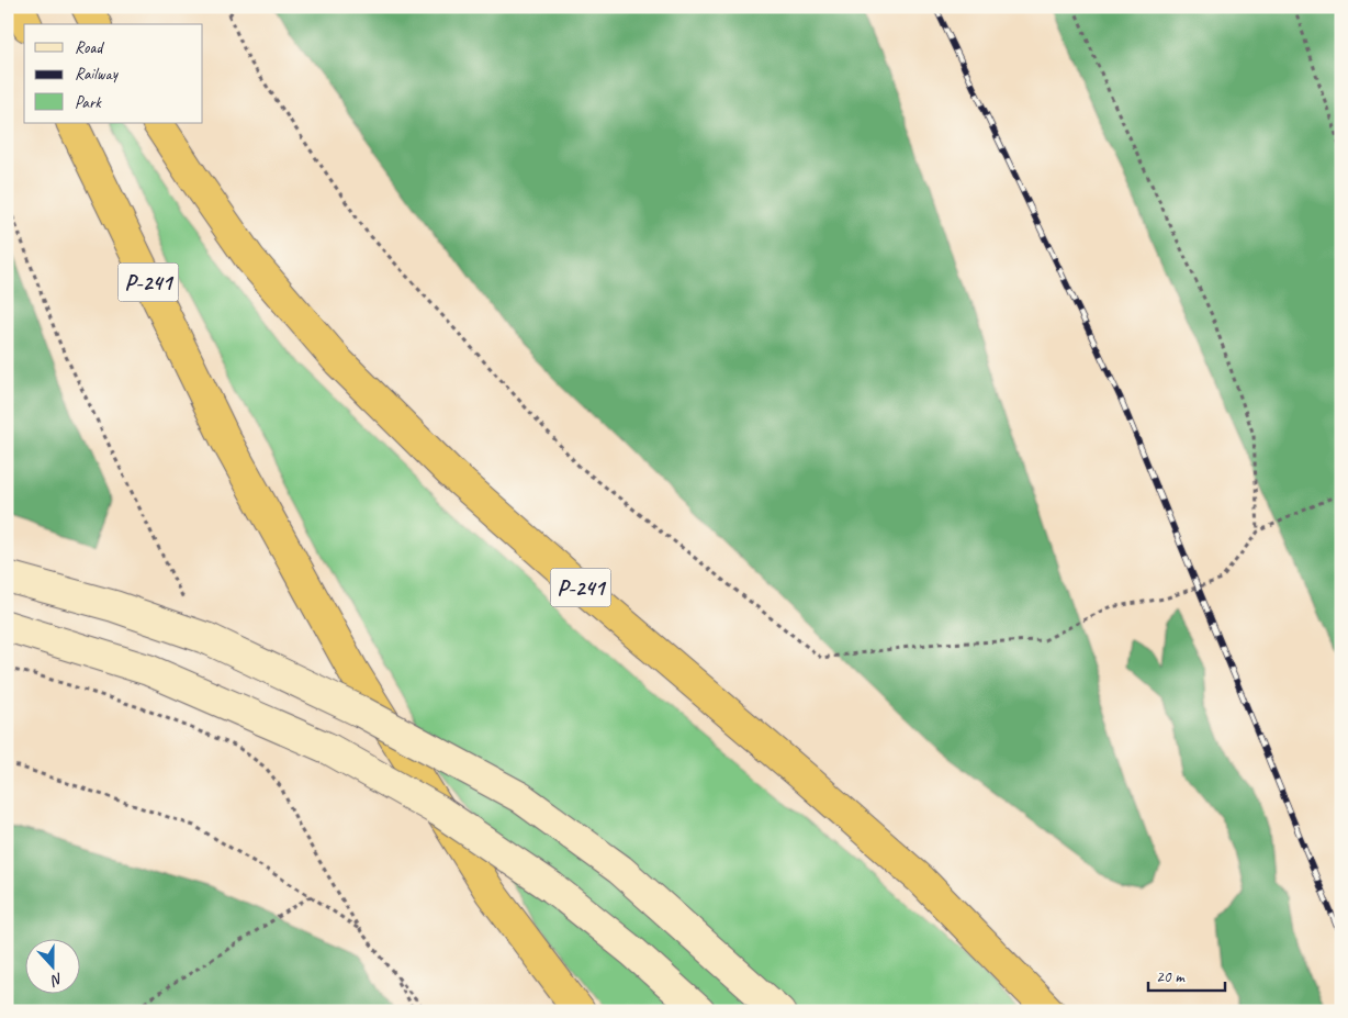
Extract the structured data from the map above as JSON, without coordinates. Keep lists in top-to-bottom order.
{
  "streets": {
    "highway": ["Р-241"]
  },
  "legend": ["Road", "Railway", "Park"],
  "scale_bar": "20 m",
  "north": "bottom"
}
